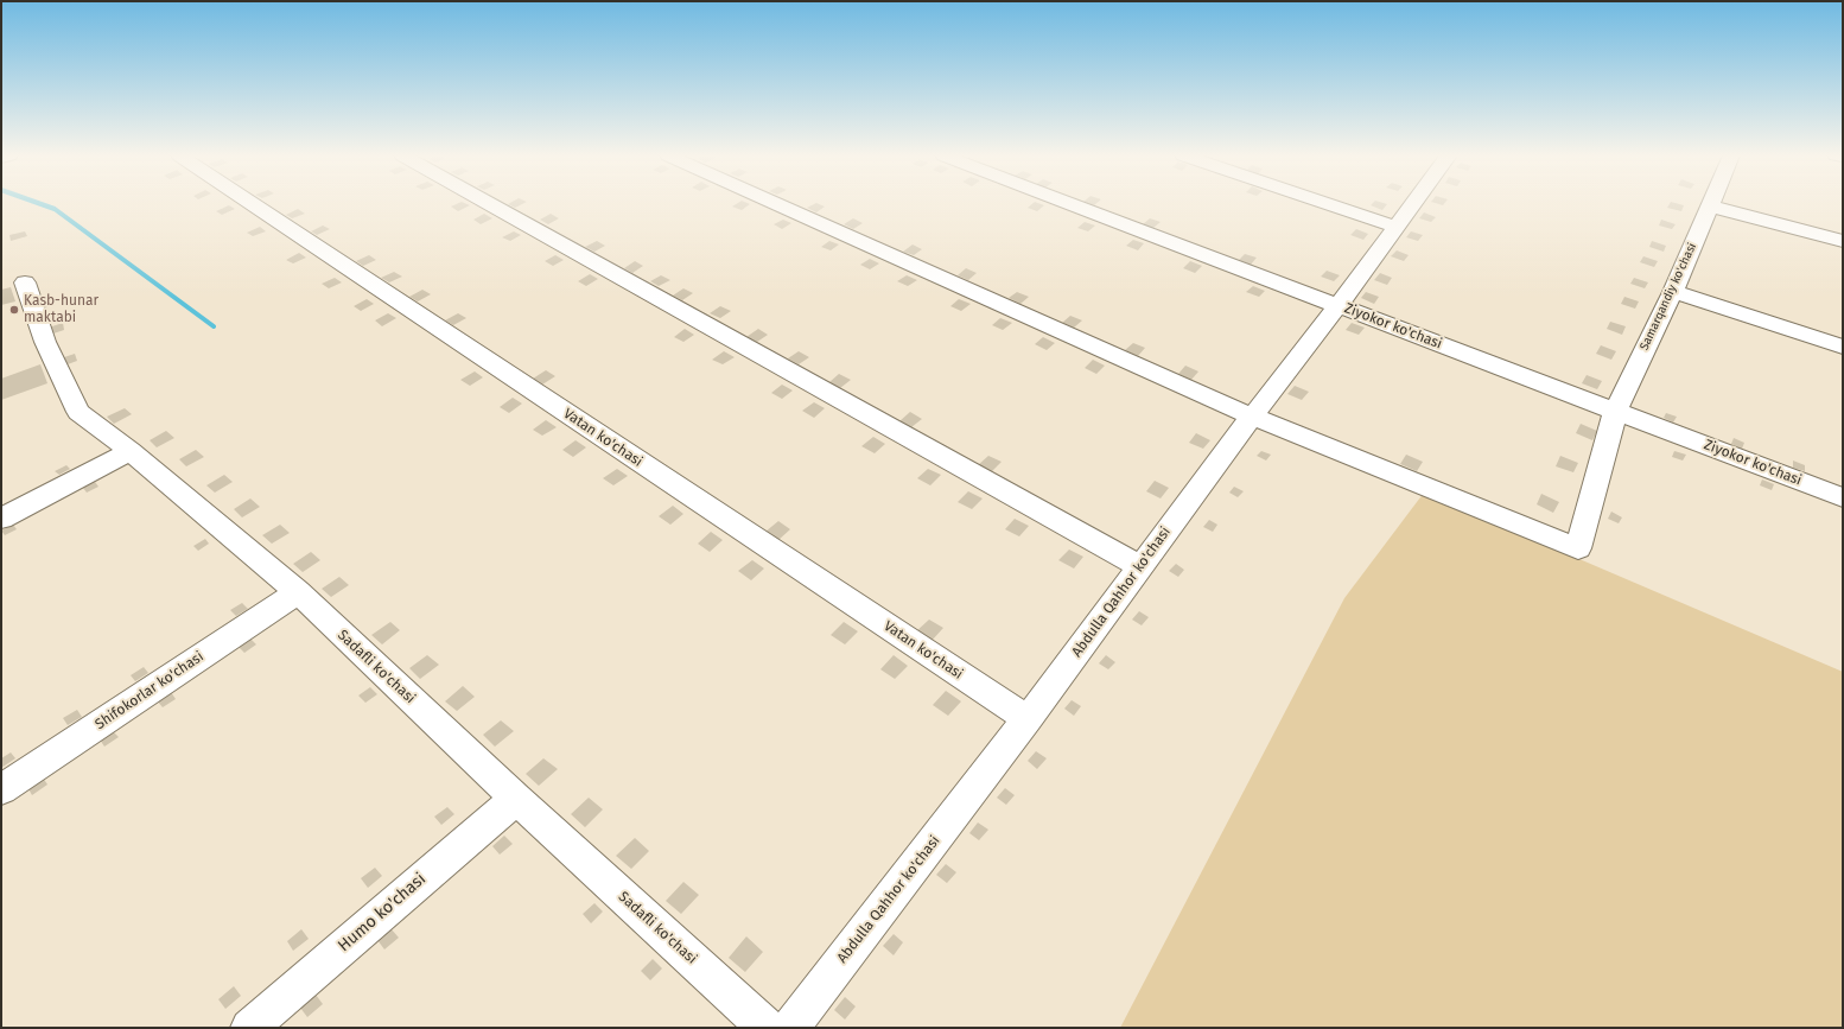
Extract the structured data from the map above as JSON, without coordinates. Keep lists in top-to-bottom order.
{
  "streets": {
    "street": [
      "Samarqandiy ko'chasi",
      "Ziyokor ko'chasi",
      "Vatan ko'chasi",
      "Abdulla Qahhor ko'chasi",
      "Sadafli ko'chasi",
      "Shifokorlar ko'chasi",
      "Humo ko'chasi"
    ]
  },
  "crossings": [
    ["Samarqandiy ko'chasi", "Ziyokor ko'chasi"],
    ["Samarqandiy ko'chasi", "Abdulla Qahhor ko'chasi"],
    ["Ziyokor ko'chasi", "Abdulla Qahhor ko'chasi"],
    ["Vatan ko'chasi", "Abdulla Qahhor ko'chasi"],
    ["Sadafli ko'chasi", "Shifokorlar ko'chasi"],
    ["Sadafli ko'chasi", "Humo ko'chasi"]
  ],
  "places": ["Kasb-hunar maktabi"]
}
